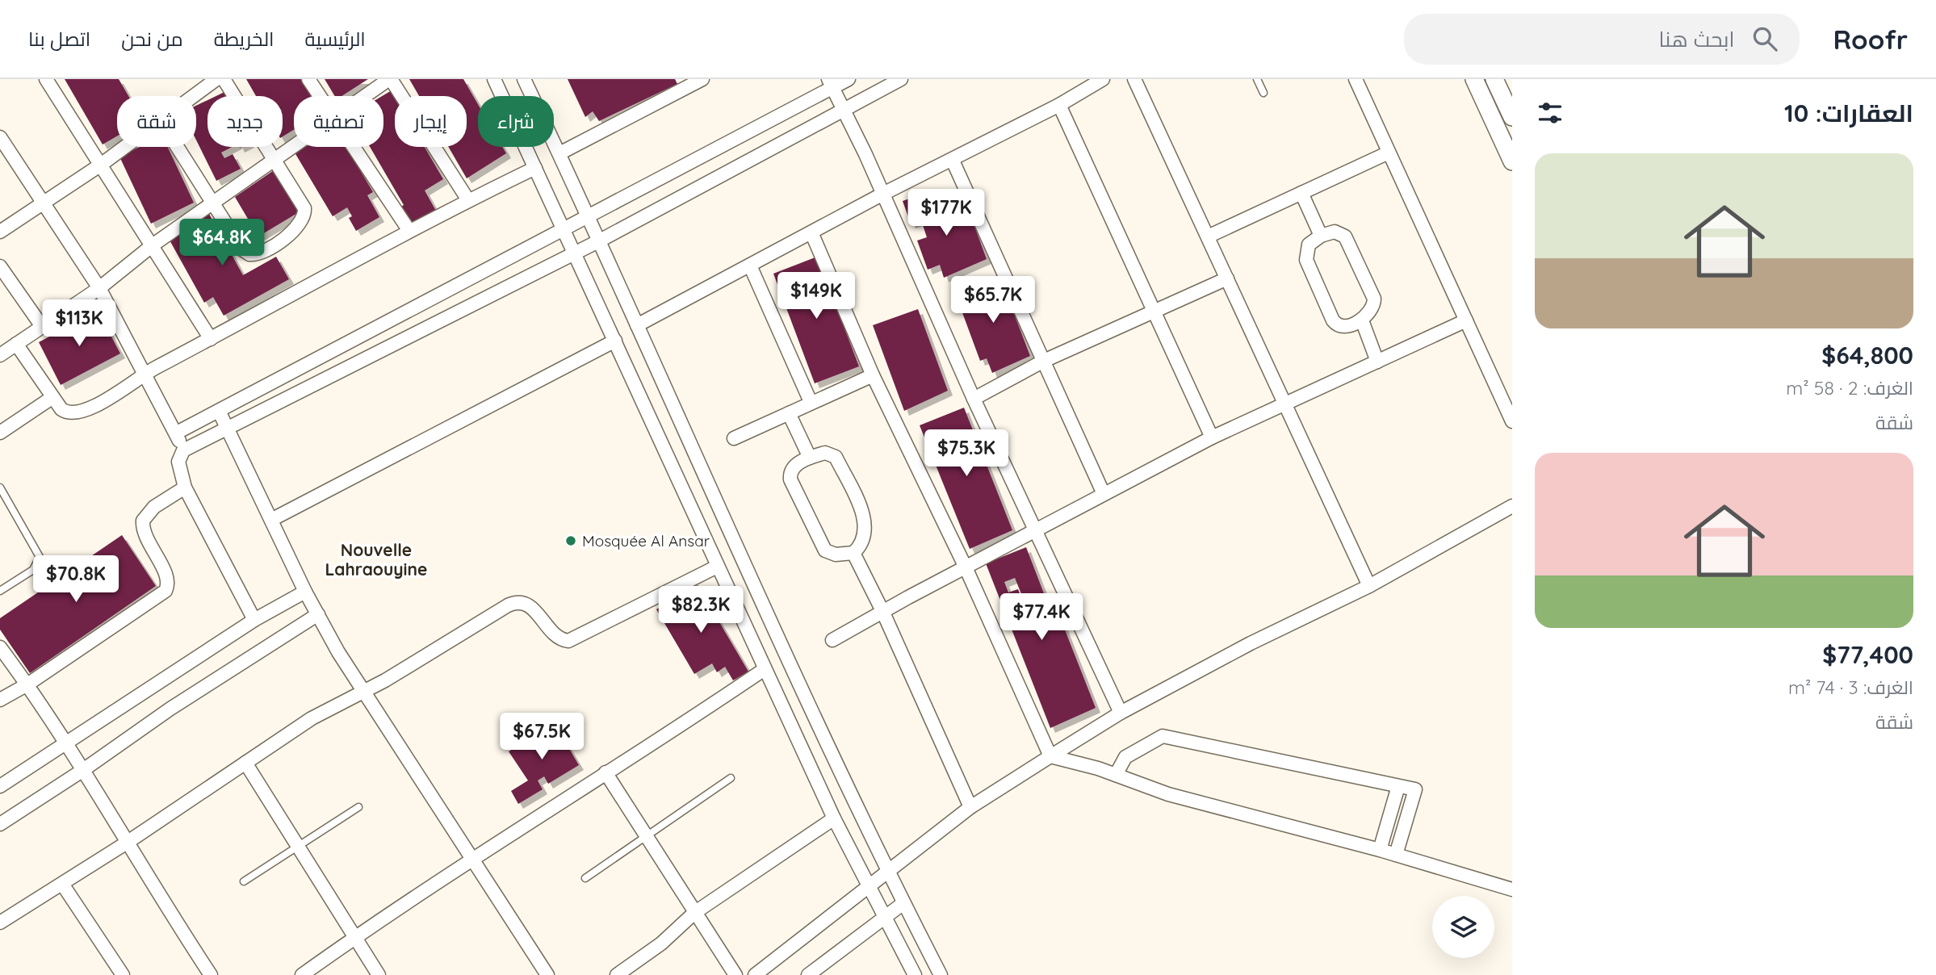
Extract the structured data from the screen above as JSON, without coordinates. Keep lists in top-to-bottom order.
{
  "districts": ["Nouvelle Lahraouyine"],
  "places": ["Mosquée Al Ansar"],
  "page": {
    "header": "Roofr",
    "search": "ابحث هنا",
    "nav": [
      "الرئيسية",
      "الخريطة",
      "من نحن",
      "اتصل بنا"
    ],
    "heading": "العقارات: 10",
    "chip": [
      "شراء",
      "إيجار",
      "تصفية",
      "جديد",
      "شقة"
    ],
    "list": [
      {
        "name": "$64,800",
        "note": "الغرف: 2 · 58 m² · شقة"
      },
      {
        "name": "$77,400",
        "note": "الغرف: 3 · 74 m² · شقة"
      }
    ],
    "price": [
      "$177K",
      "$64.8K",
      "$149K",
      "$65.7K",
      "$113K",
      "$75.3K",
      "$70.8K",
      "$82.3K",
      "$77.4K",
      "$67.5K"
    ]
  }
}
